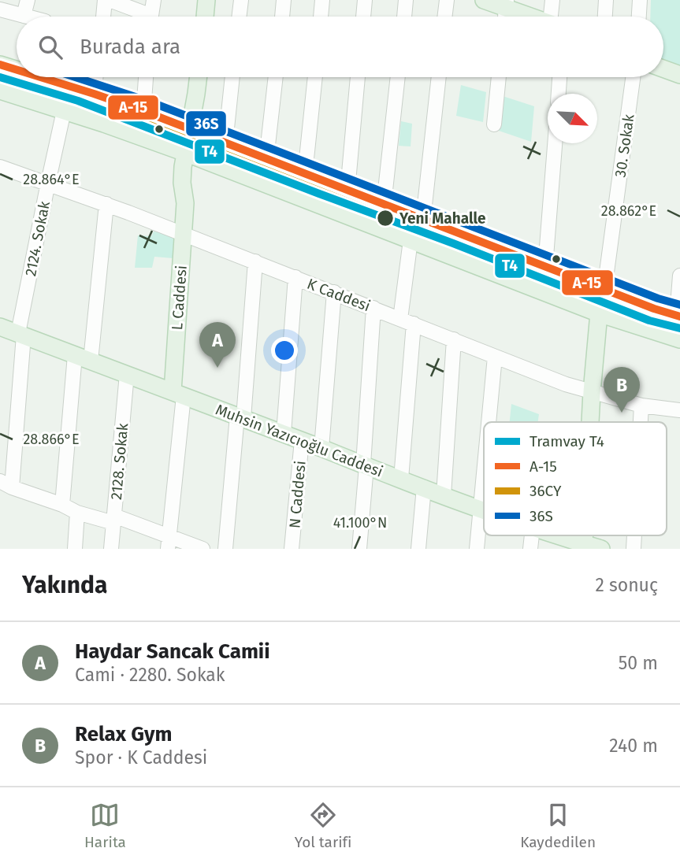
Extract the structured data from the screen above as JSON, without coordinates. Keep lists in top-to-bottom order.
{
  "streets": {
    "main road": ["L Caddesi", "Muhsin Yazıcıoğlu Caddesi"],
    "street": [
      "30. Sokak",
      "2124. Sokak",
      "K Caddesi",
      "2128. Sokak",
      "N Caddesi"
    ]
  },
  "crossings": [
    ["2124. Sokak", "K Caddesi"],
    ["2124. Sokak", "Muhsin Yazıcıoğlu Caddesi"],
    ["K Caddesi", "L Caddesi"],
    ["L Caddesi", "Muhsin Yazıcıoğlu Caddesi"],
    ["Muhsin Yazıcıoğlu Caddesi", "2128. Sokak"],
    ["Muhsin Yazıcıoğlu Caddesi", "N Caddesi"]
  ],
  "places": ["Yeni Mahalle"],
  "lines": [
    "transit line A-15",
    "transit line 36CY",
    "tram line T4",
    "transit line 36S"
  ],
  "legend": [
    "Tramvay T4",
    "A-15",
    "36CY",
    "36S"
  ],
  "north": "bottom right",
  "page": {
    "search": "Burada ara",
    "pins": ["A", "B"],
    "heading": ["Yakında", "2 sonuç"],
    "list": [
      {
        "mark": "A",
        "name": "Haydar Sancak Camii",
        "note": "Cami · 2280. Sokak",
        "value": "50 m"
      },
      {
        "mark": "B",
        "name": "Relax Gym",
        "note": "Spor · K Caddesi",
        "value": "240 m"
      }
    ],
    "nav": ["Harita", "Yol tarifi", "Kaydedilen"]
  },
  "coordinates": [
    "28.864°E",
    "28.862°E",
    "28.866°E",
    "41.100°N"
  ]
}
